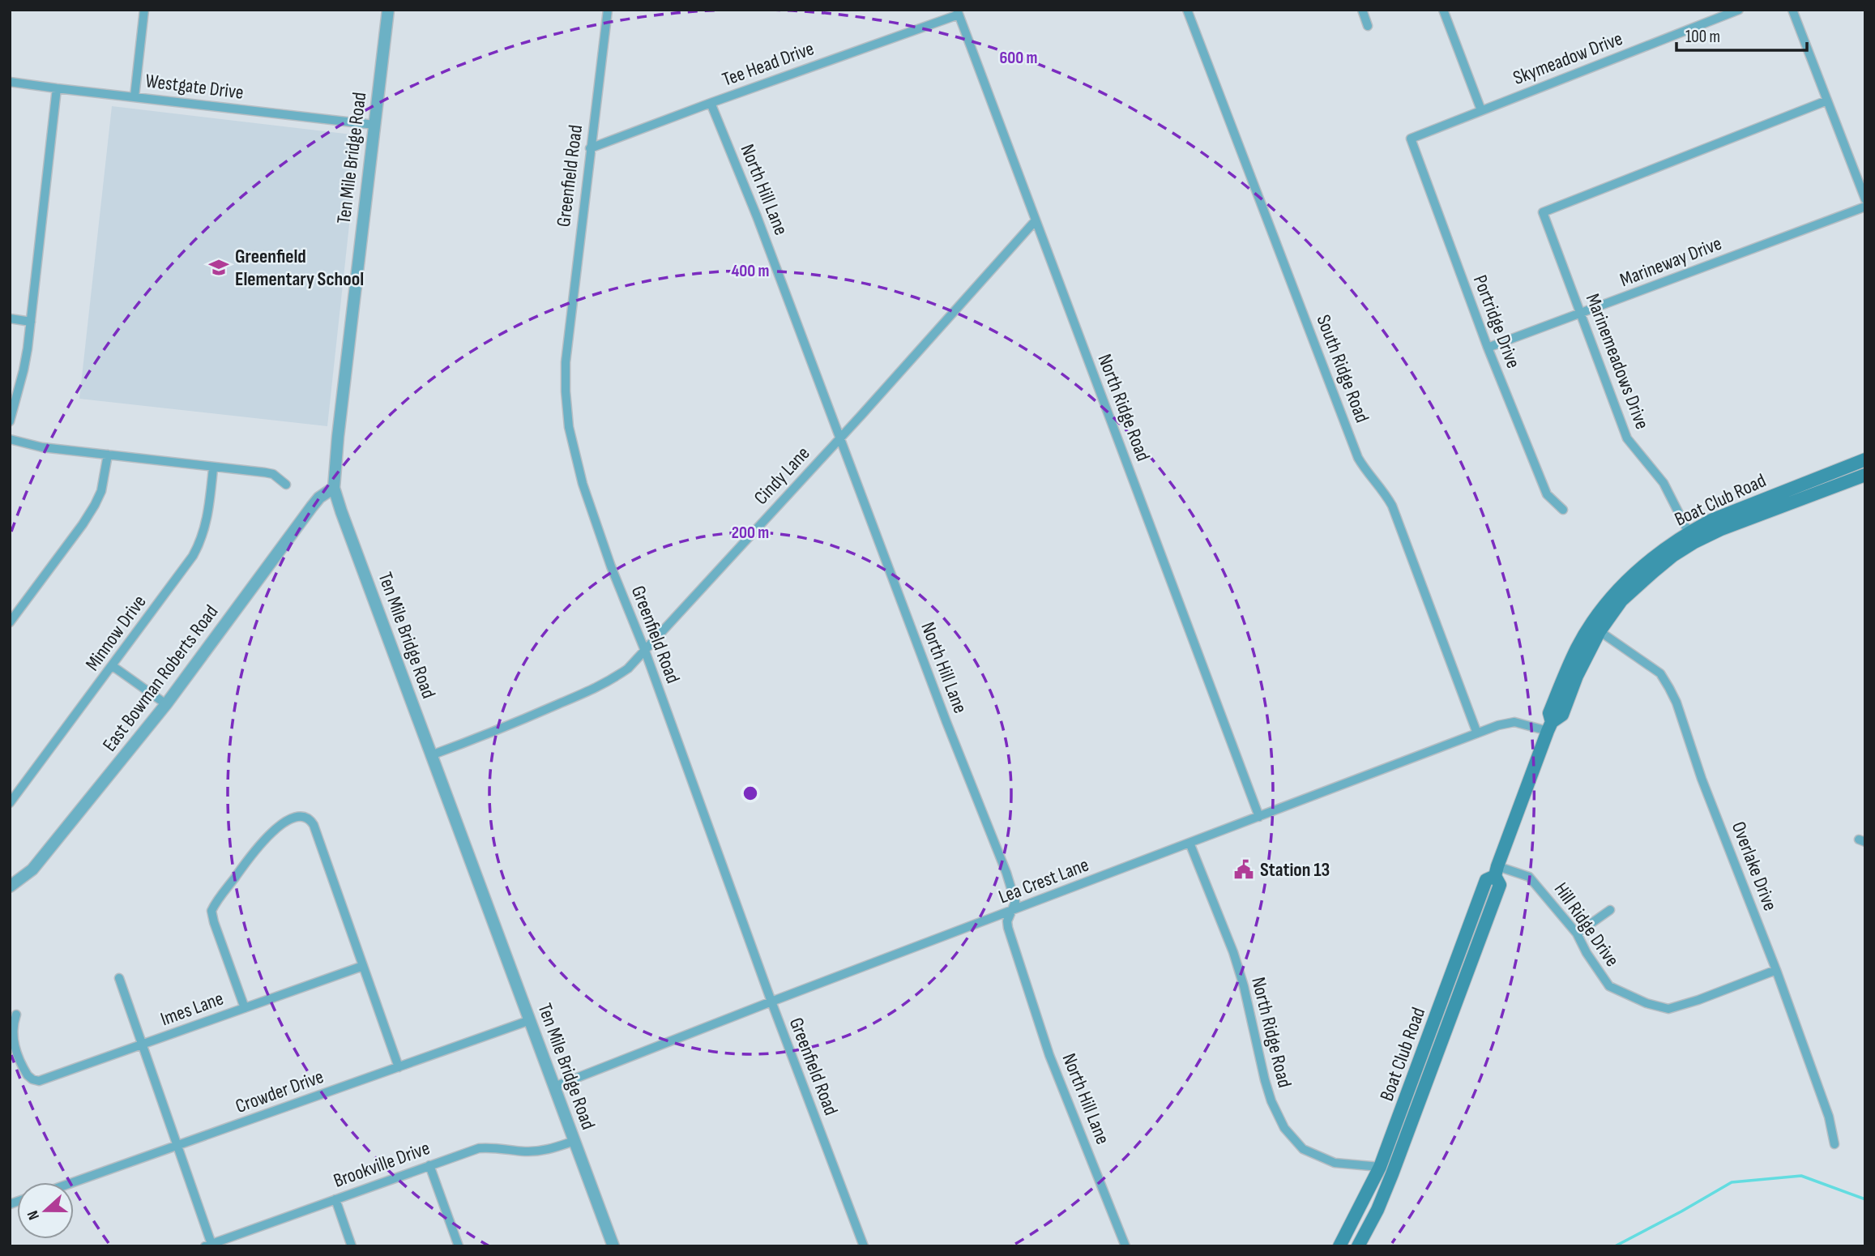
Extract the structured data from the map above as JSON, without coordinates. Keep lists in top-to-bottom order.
{
  "streets": {
    "main road": ["Boat Club Road"],
    "street": [
      "Skymeadow Drive",
      "Tee Head Drive",
      "Westgate Drive",
      "Ten Mile Bridge Road",
      "Greenfield Road",
      "North Hill Lane",
      "Marineway Drive",
      "Portridge Drive",
      "Marinemeadows Drive",
      "South Ridge Road",
      "North Ridge Road",
      "Cindy Lane",
      "Minnow Drive",
      "East Bowman Roberts Road",
      "Overlake Drive",
      "Lea Crest Lane",
      "Hill Ridge Drive",
      "Imes Lane",
      "Crowder Drive",
      "Brookville Drive"
    ]
  },
  "crossings": [
    ["Skymeadow Drive", "Portridge Drive"],
    ["Tee Head Drive", "Greenfield Road"],
    ["Tee Head Drive", "North Hill Lane"],
    ["Tee Head Drive", "North Ridge Road"],
    ["Westgate Drive", "Ten Mile Bridge Road"],
    ["Ten Mile Bridge Road", "Cindy Lane"],
    ["Ten Mile Bridge Road", "East Bowman Roberts Road"],
    ["Ten Mile Bridge Road", "Lea Crest Lane"],
    ["Ten Mile Bridge Road", "Crowder Drive"],
    ["Ten Mile Bridge Road", "Brookville Drive"],
    ["Greenfield Road", "Cindy Lane"],
    ["Greenfield Road", "Lea Crest Lane"],
    ["North Hill Lane", "Cindy Lane"],
    ["North Hill Lane", "Lea Crest Lane"],
    ["Marineway Drive", "Portridge Drive"],
    ["Marineway Drive", "Marinemeadows Drive"],
    ["Marinemeadows Drive", "Boat Club Road"],
    ["South Ridge Road", "Lea Crest Lane"],
    ["North Ridge Road", "Cindy Lane"],
    ["North Ridge Road", "Boat Club Road"],
    ["North Ridge Road", "Lea Crest Lane"],
    ["Boat Club Road", "Overlake Drive"],
    ["Boat Club Road", "Lea Crest Lane"],
    ["Boat Club Road", "Hill Ridge Drive"],
    ["Overlake Drive", "Hill Ridge Drive"]
  ],
  "places": {
    "school or university": ["Greenfield Elementary School"],
    "public building": ["Station 13"]
  },
  "scale_bar": "100 m",
  "north": "left",
  "rings": ["600 m", "400 m", "200 m"]
}
